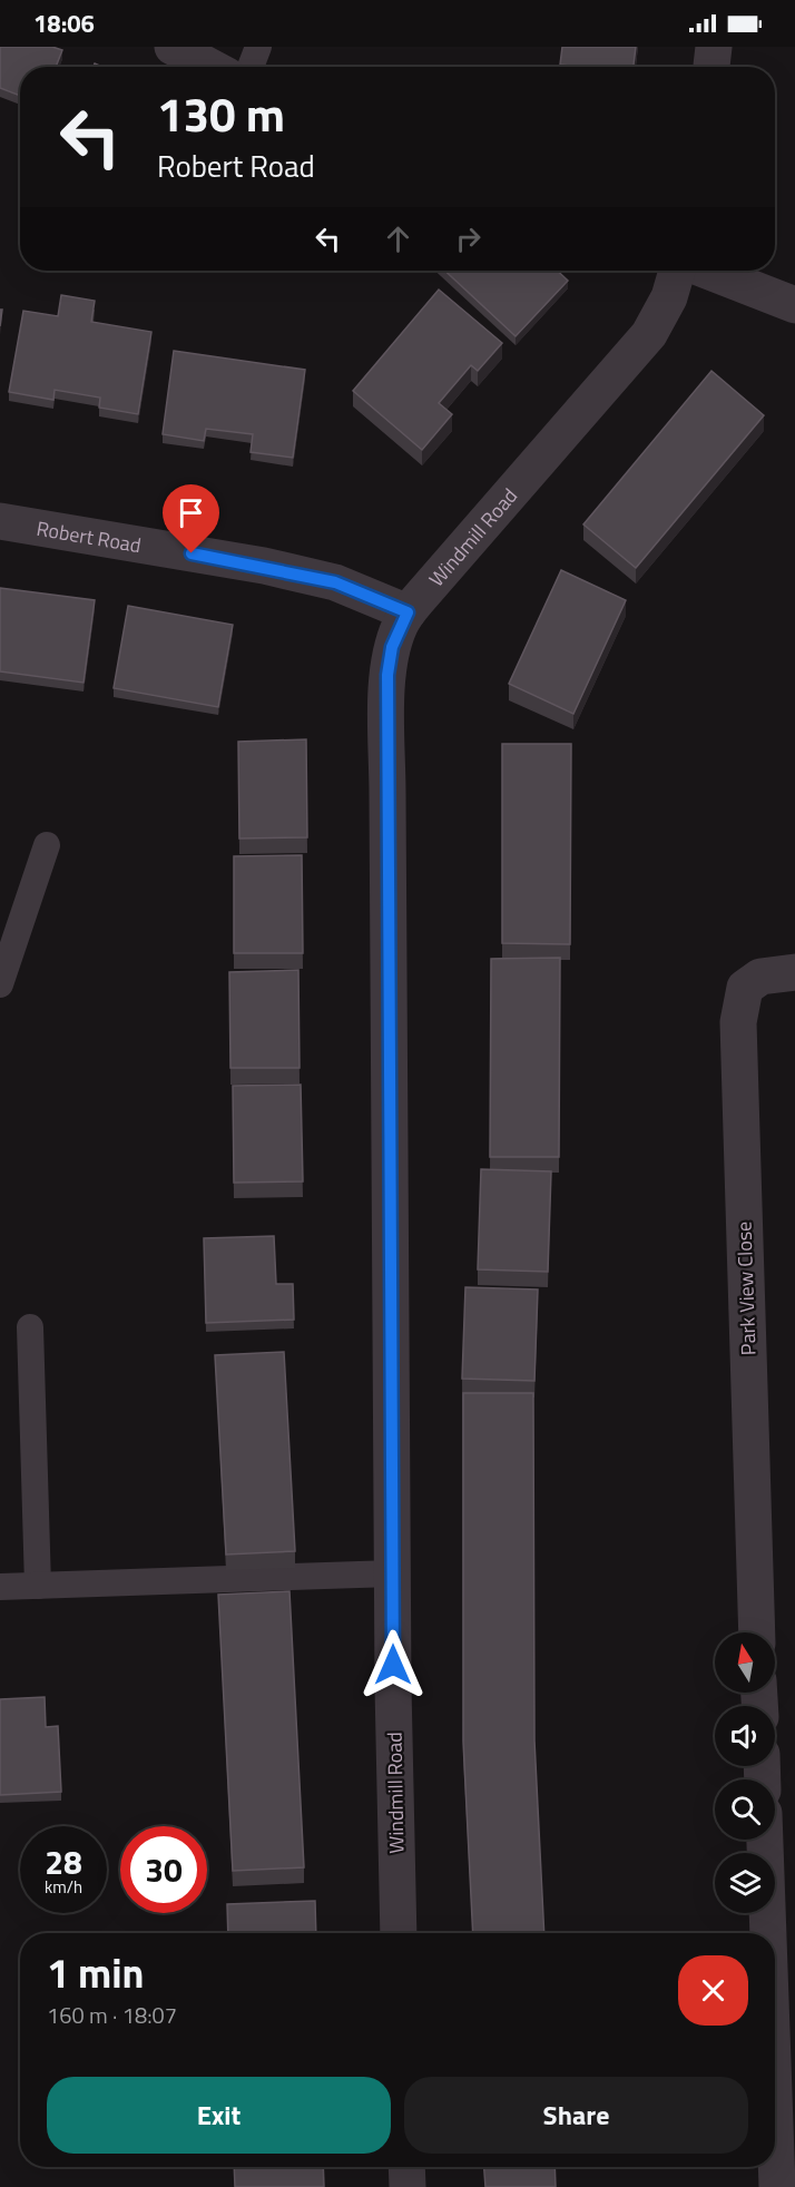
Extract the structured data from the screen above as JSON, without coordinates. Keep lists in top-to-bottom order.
{
  "streets": {
    "street": ["Robert Road", "Windmill Road", "Park View Close"]
  },
  "crossings": [
    ["Robert Road", "Windmill Road"]
  ],
  "north": "top",
  "page": {
    "status": "18:06",
    "turn": ["130 m", "Robert Road"],
    "speed": "28 km/h",
    "limit": "30",
    "heading": ["1 min", "160 m · 18:07"],
    "buttons": ["Exit", "Share"]
  }
}
